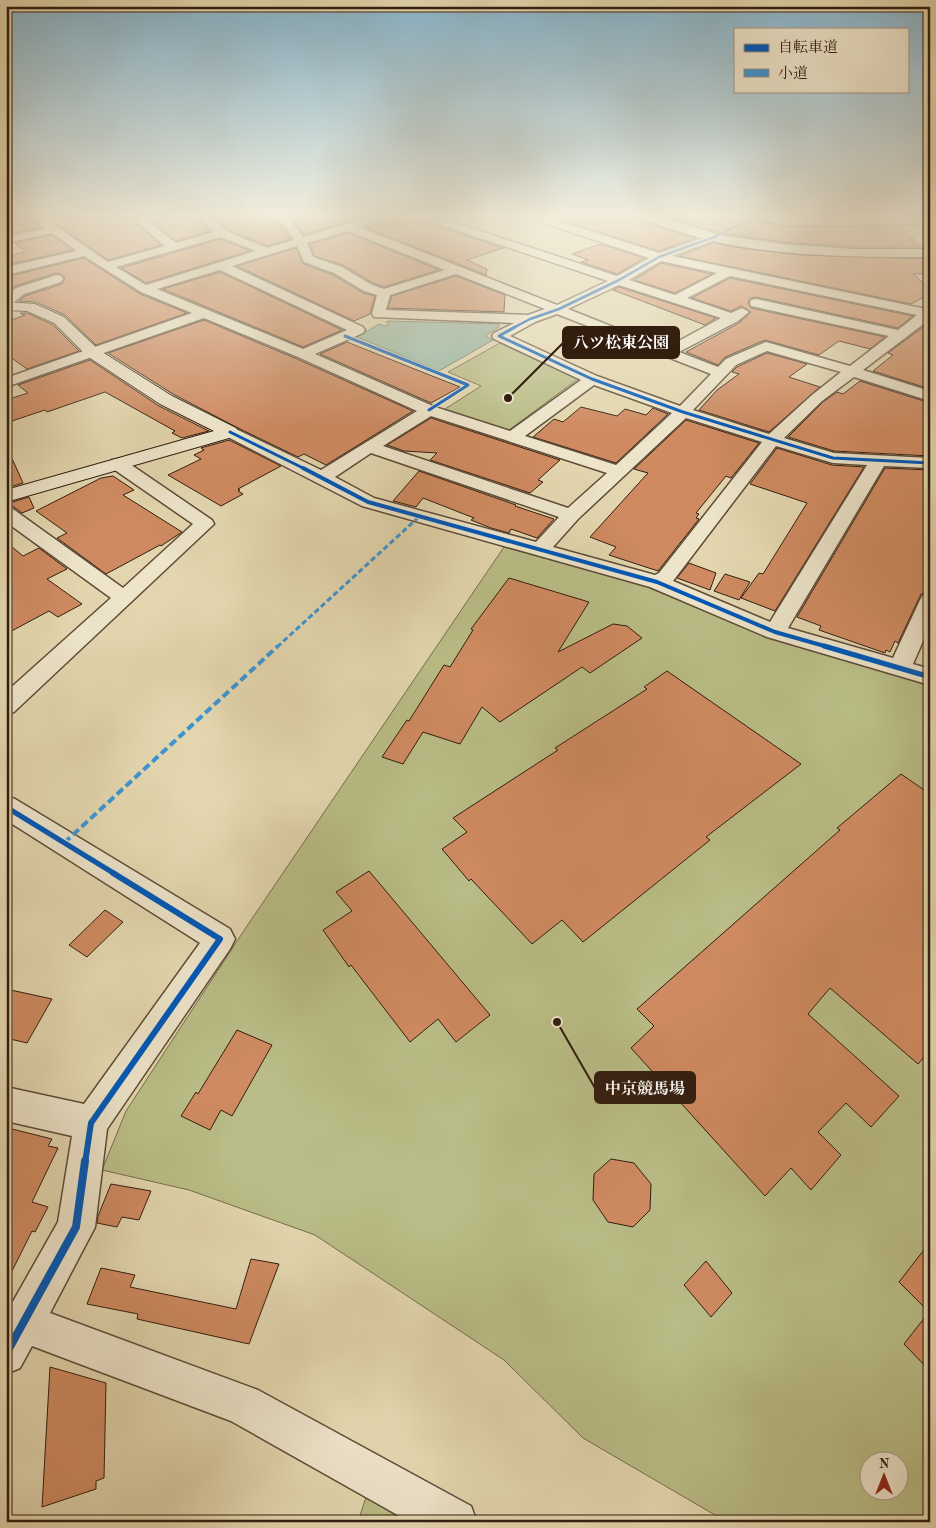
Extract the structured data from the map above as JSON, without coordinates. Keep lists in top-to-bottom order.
{
  "places": ["八ツ松東公園", "中京競馬場"],
  "legend": ["自転車道", "小道"],
  "north": "top"
}
